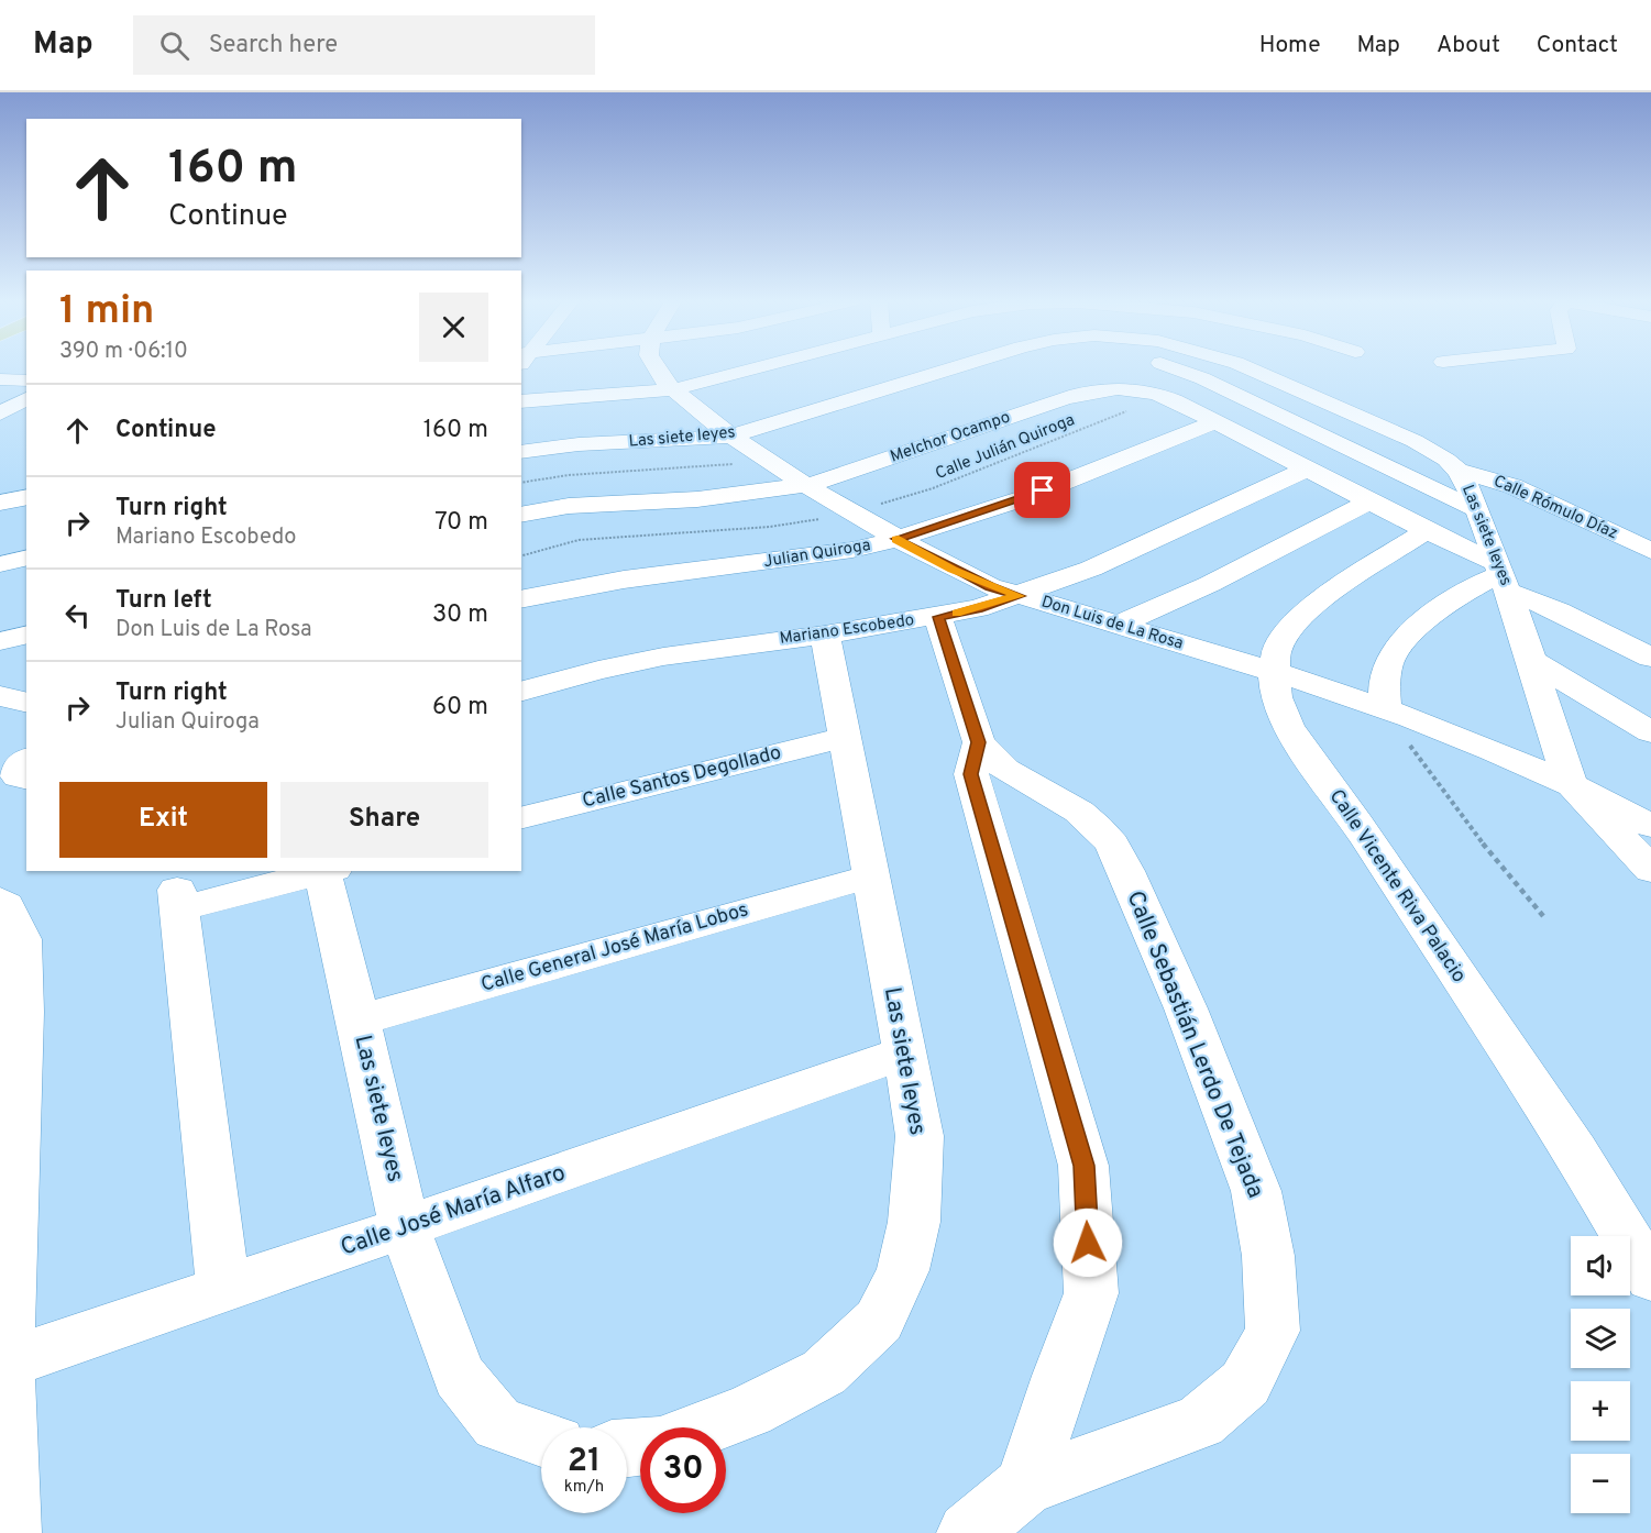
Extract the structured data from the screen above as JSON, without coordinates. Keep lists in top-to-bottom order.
{
  "streets": {
    "street": [
      "Las siete leyes",
      "Melchor Ocampo",
      "Calle Rómulo Díaz",
      "Julian Quiroga",
      "Don Luis de La Rosa",
      "Mariano Escobedo",
      "Calle Santos Degollado",
      "Calle Vicente Riva Palacio",
      "Calle General José María Lobos",
      "Calle Sebastián Lerdo De Tejada",
      "Calle José María Alfaro"
    ],
    "path": ["Calle Julián Quiroga"]
  },
  "crossings": [
    ["Las siete leyes", "Melchor Ocampo"],
    ["Las siete leyes", "Calle Rómulo Díaz"],
    ["Las siete leyes", "Don Luis de La Rosa"],
    ["Las siete leyes", "Mariano Escobedo"],
    ["Las siete leyes", "Calle Santos Degollado"],
    ["Las siete leyes", "Calle General José María Lobos"],
    ["Las siete leyes", "Calle José María Alfaro"],
    ["Melchor Ocampo", "Calle Julián Quiroga"],
    ["Melchor Ocampo", "Julian Quiroga"],
    ["Melchor Ocampo", "Don Luis de La Rosa"],
    ["Melchor Ocampo", "Mariano Escobedo"],
    ["Melchor Ocampo", "Calle Vicente Riva Palacio"],
    ["Calle Julián Quiroga", "Don Luis de La Rosa"],
    ["Julian Quiroga", "Don Luis de La Rosa"],
    ["Don Luis de La Rosa", "Mariano Escobedo"],
    ["Don Luis de La Rosa", "Calle Vicente Riva Palacio"],
    ["Mariano Escobedo", "Calle Sebastián Lerdo De Tejada"]
  ],
  "page": {
    "header": "Map",
    "search": "Search here",
    "nav": [
      "Home",
      "Map",
      "About",
      "Contact"
    ],
    "turn": ["160 m", "Continue"],
    "heading": ["1 min", "390 m · 06:10"],
    "list": [
      {
        "name": "Continue",
        "value": "160 m"
      },
      {
        "name": "Turn right",
        "note": "Mariano Escobedo",
        "value": "70 m"
      },
      {
        "name": "Turn left",
        "note": "Don Luis de La Rosa",
        "value": "30 m"
      },
      {
        "name": "Turn right",
        "note": "Julian Quiroga",
        "value": "60 m"
      }
    ],
    "buttons": ["Exit", "Share"],
    "map_buttons": ["+", "−"],
    "speed": "21 km/h",
    "limit": "30"
  }
}
